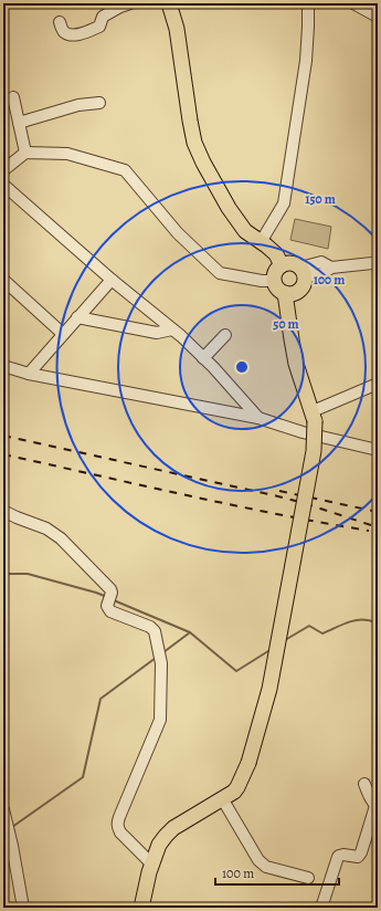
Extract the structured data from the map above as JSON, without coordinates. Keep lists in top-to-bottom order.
{
  "scale_bar": "100 m",
  "rings": ["150 m", "100 m", "50 m"]
}
